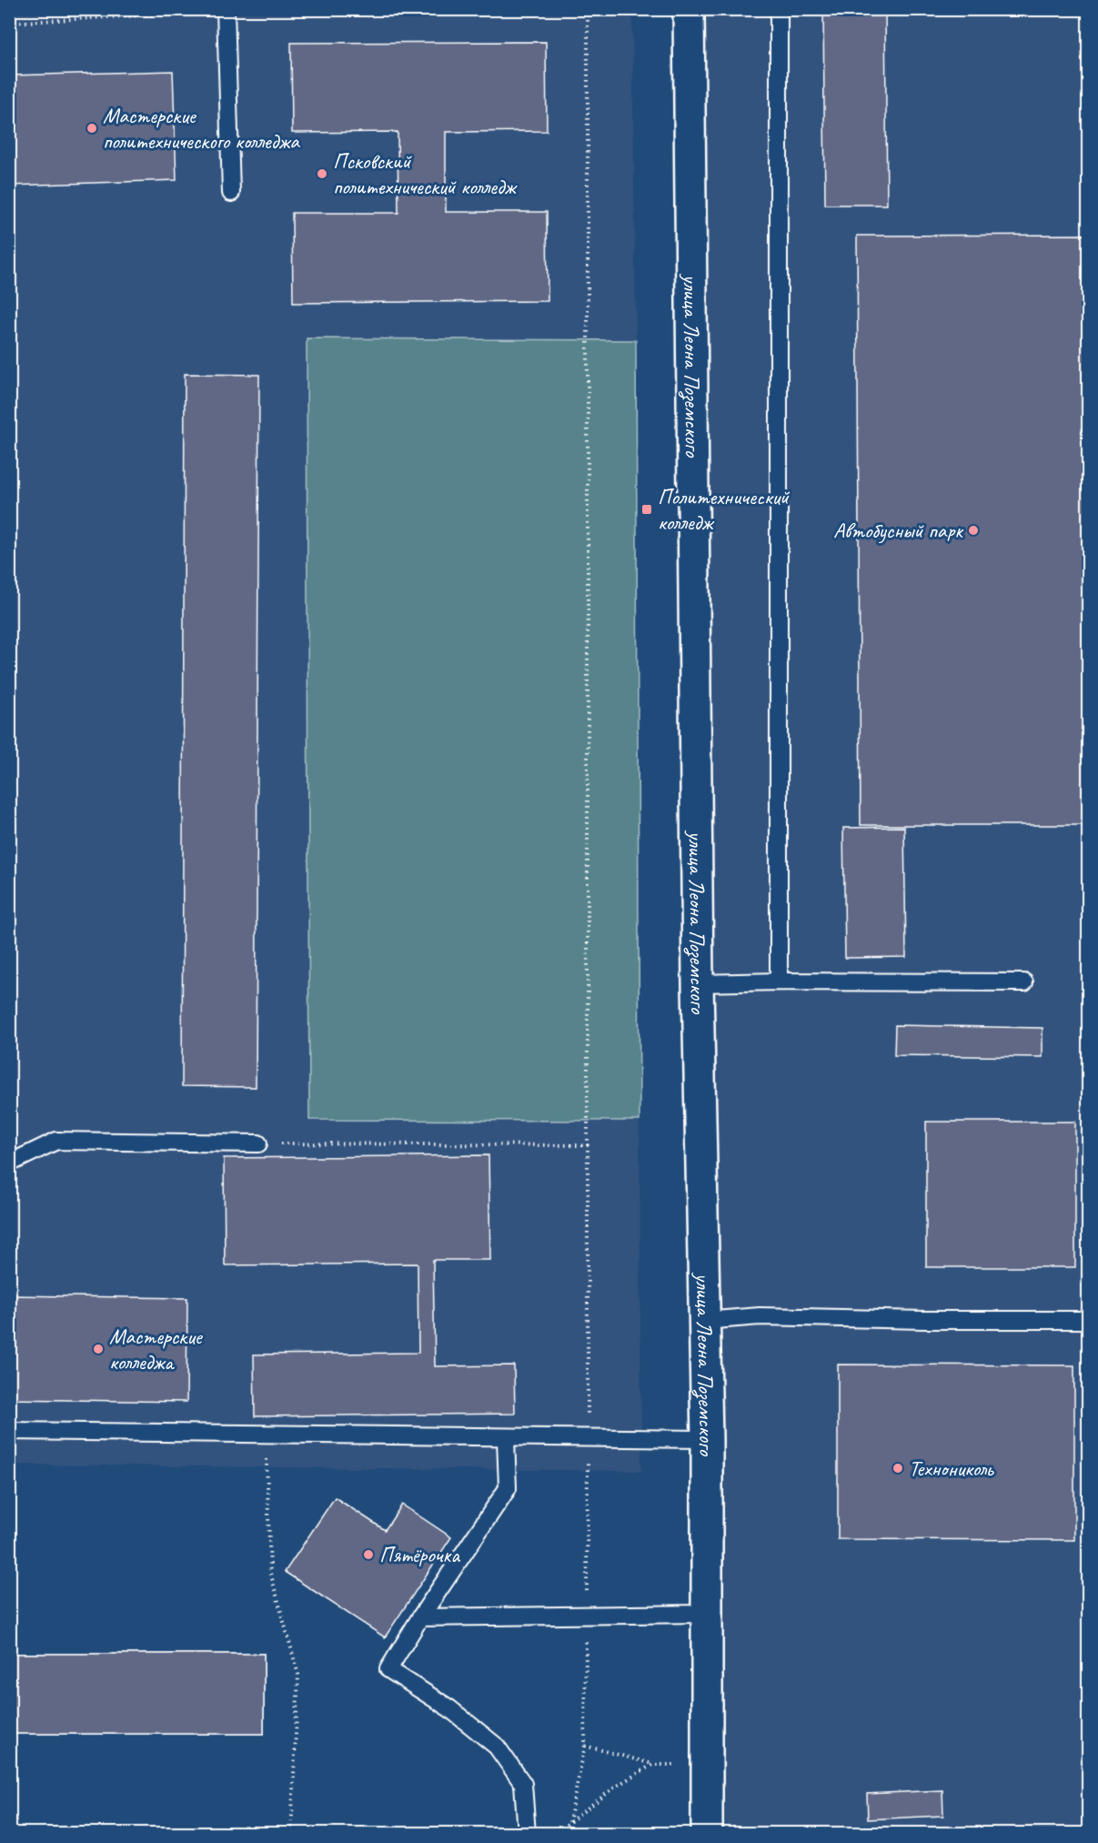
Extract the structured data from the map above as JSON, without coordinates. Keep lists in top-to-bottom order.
{
  "streets": {
    "highway": ["улица Леона Поземского"]
  },
  "places": {
    "other": [
      "Мастерские политехнического колледжа",
      "Псковский политехнический колледж",
      "Автобусный парк",
      "Мастерские колледжа",
      "Технониколь",
      "Пятёрочка"
    ],
    "transit": ["Политехнический колледж"]
  }
}
